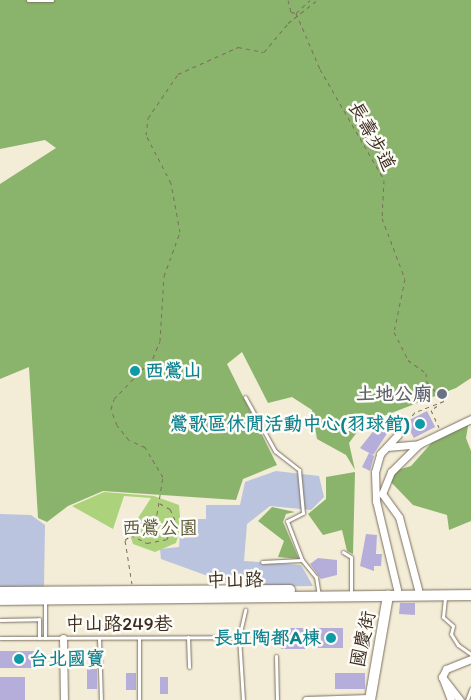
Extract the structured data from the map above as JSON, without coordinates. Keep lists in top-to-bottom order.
{
  "streets": {
    "street": ["中山路", "國慶街"],
    "lane": ["中山路249巷"],
    "path": ["長壽步道"]
  },
  "crossings": [
    ["中山路", "中山路249巷"],
    ["中山路", "國慶街"]
  ],
  "parks": ["西鶯公園"],
  "places": [
    "西鶯山",
    "土地公廟",
    "鶯歌區休閒活動中心(羽球館)",
    "長虹陶都A棟",
    "台北國寶"
  ]
}
